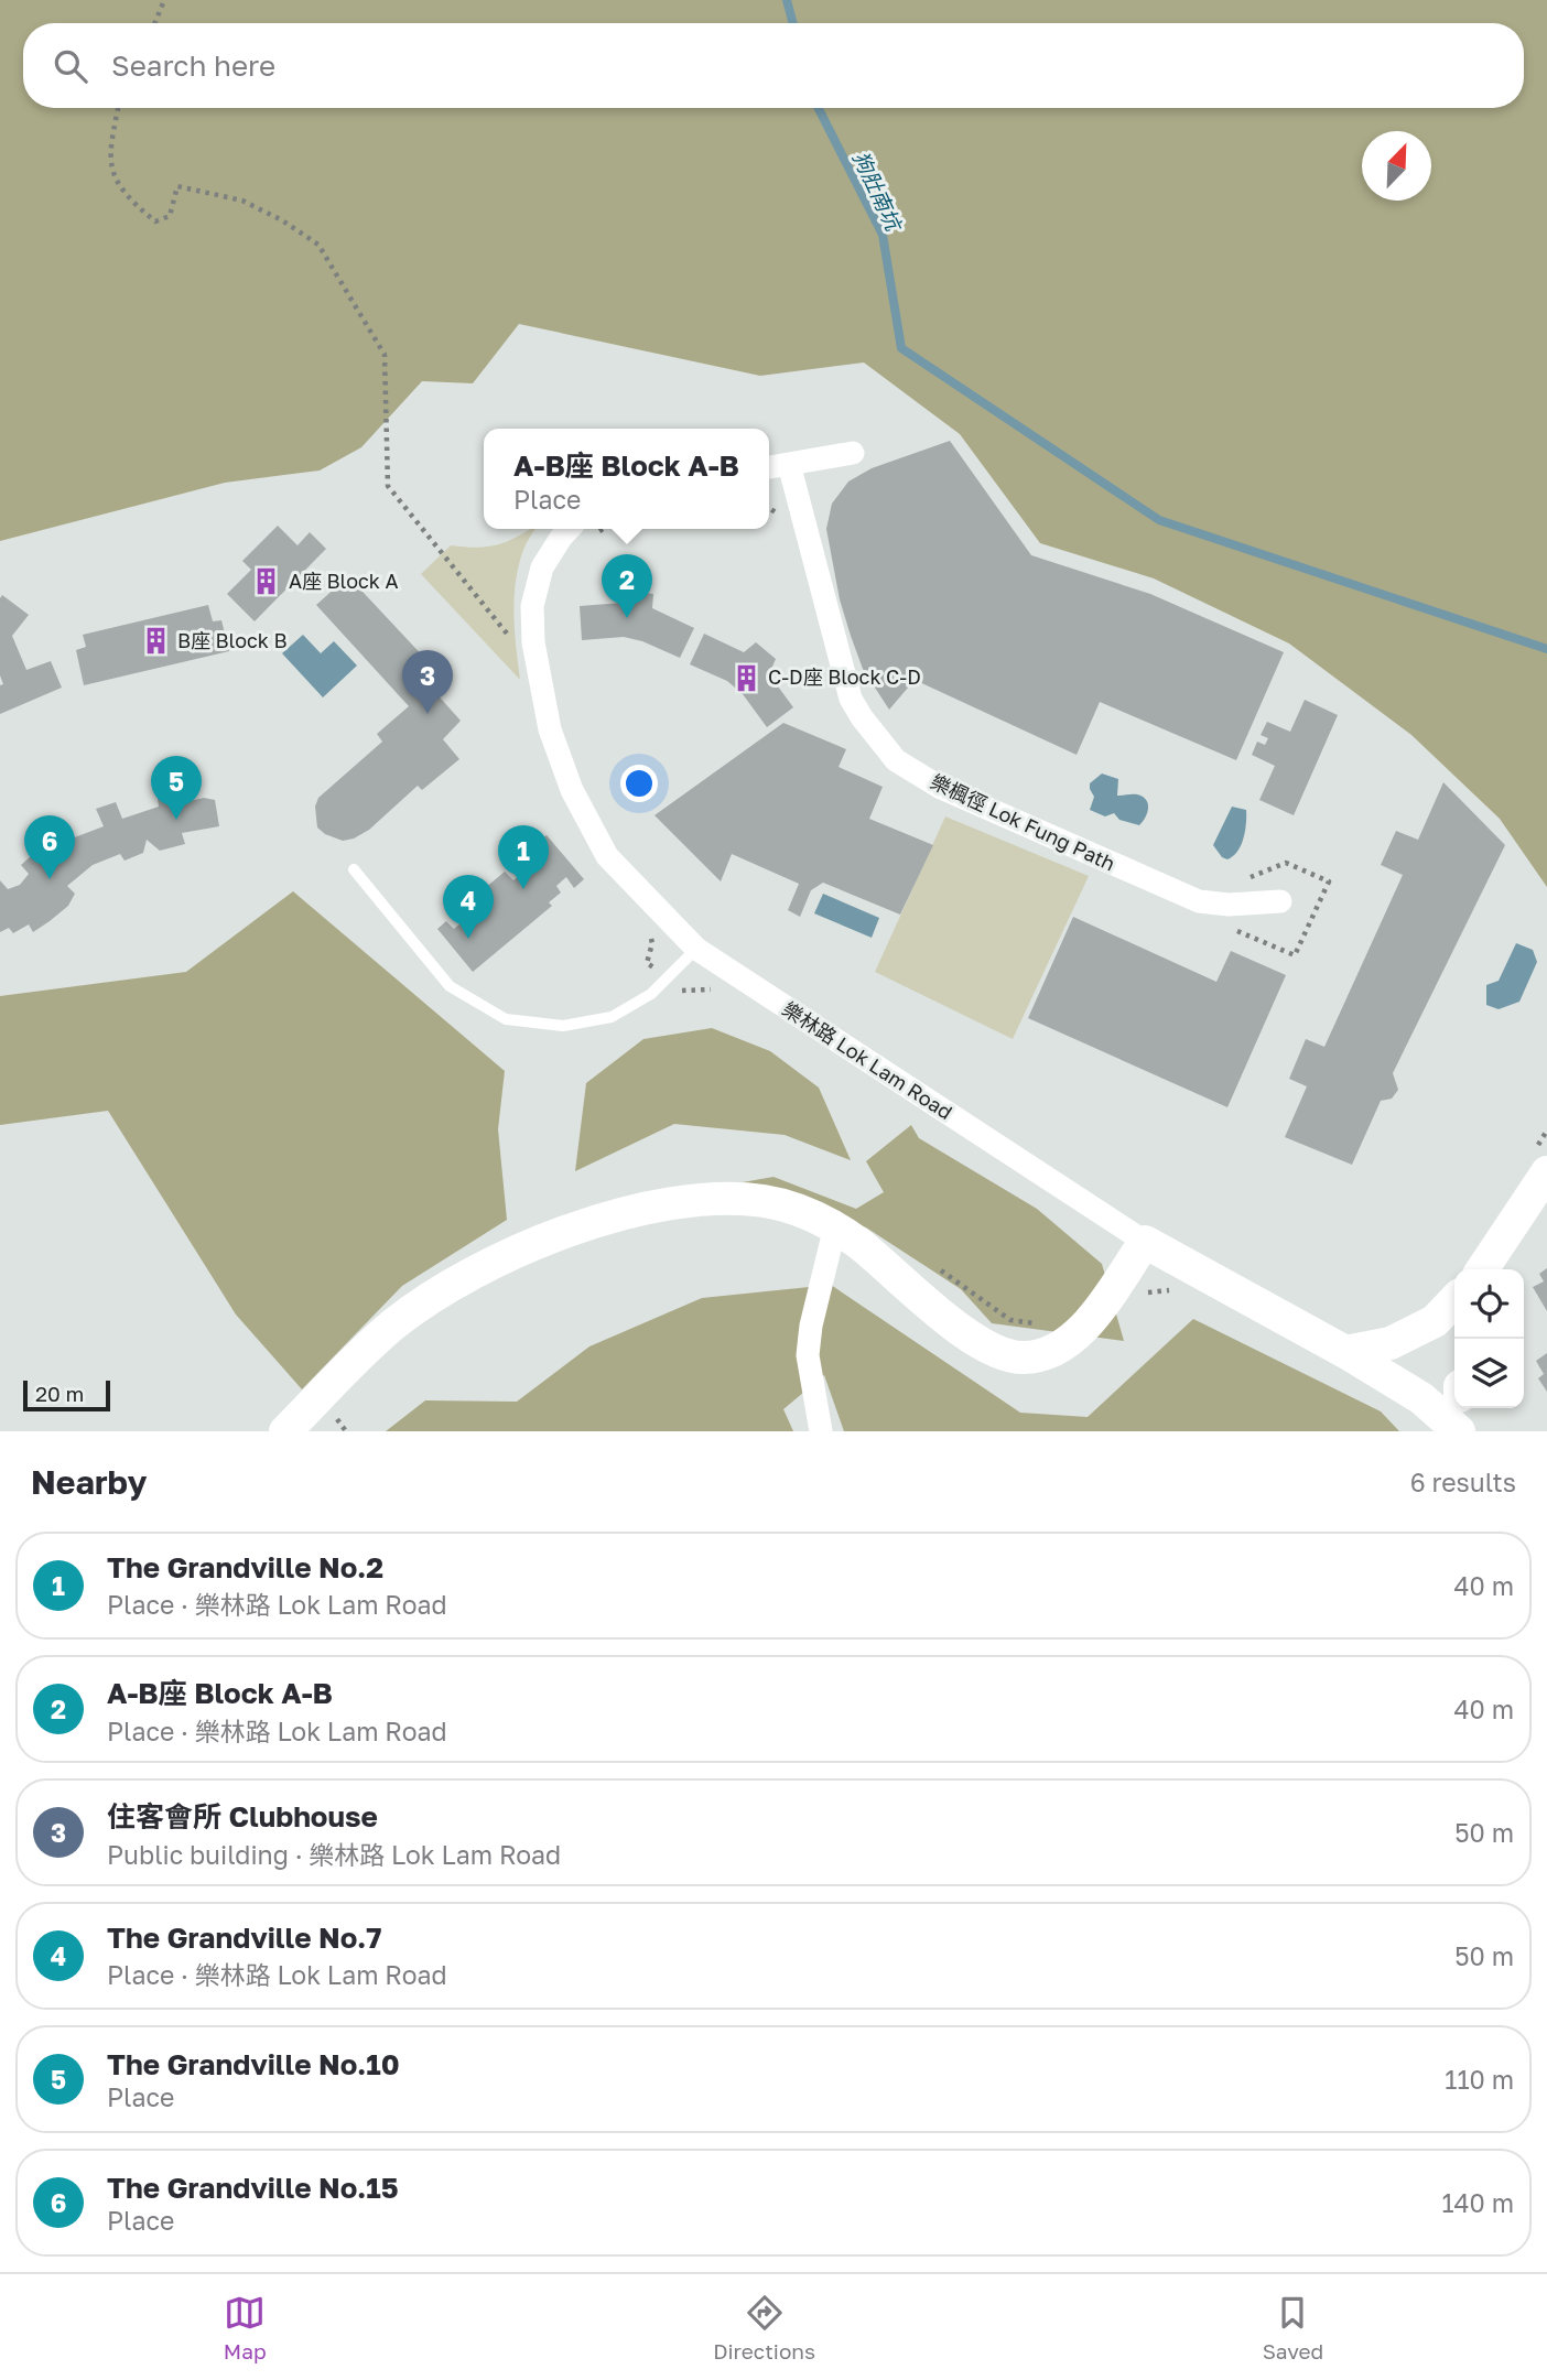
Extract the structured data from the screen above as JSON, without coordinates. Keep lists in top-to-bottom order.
{
  "streets": {
    "street": ["樂楓徑 Lok Fung Path", "樂林路 Lok Lam Road"]
  },
  "water": ["狗肚南坑"],
  "places": {
    "building": ["A座 Block A", "B座 Block B", "C-D座 Block C-D"]
  },
  "scale_bar": "20 m",
  "north": "top right",
  "page": {
    "search": "Search here",
    "popup": ["A-B座 Block A-B", "Place"],
    "pins": [
      "2",
      "3",
      "5",
      "6",
      "1",
      "4"
    ],
    "scale": "20 m",
    "heading": ["Nearby", "6 results"],
    "list": [
      {
        "mark": "1",
        "name": "The Grandville No.2",
        "note": "Place · 樂林路 Lok Lam Road",
        "value": "40 m"
      },
      {
        "mark": "2",
        "name": "A-B座 Block A-B",
        "note": "Place · 樂林路 Lok Lam Road",
        "value": "40 m"
      },
      {
        "mark": "3",
        "name": "住客會所 Clubhouse",
        "note": "Public building · 樂林路 Lok Lam Road",
        "value": "50 m"
      },
      {
        "mark": "4",
        "name": "The Grandville No.7",
        "note": "Place · 樂林路 Lok Lam Road",
        "value": "50 m"
      },
      {
        "mark": "5",
        "name": "The Grandville No.10",
        "note": "Place",
        "value": "110 m"
      },
      {
        "mark": "6",
        "name": "The Grandville No.15",
        "note": "Place",
        "value": "140 m"
      }
    ],
    "nav": ["Map", "Directions", "Saved"]
  }
}
